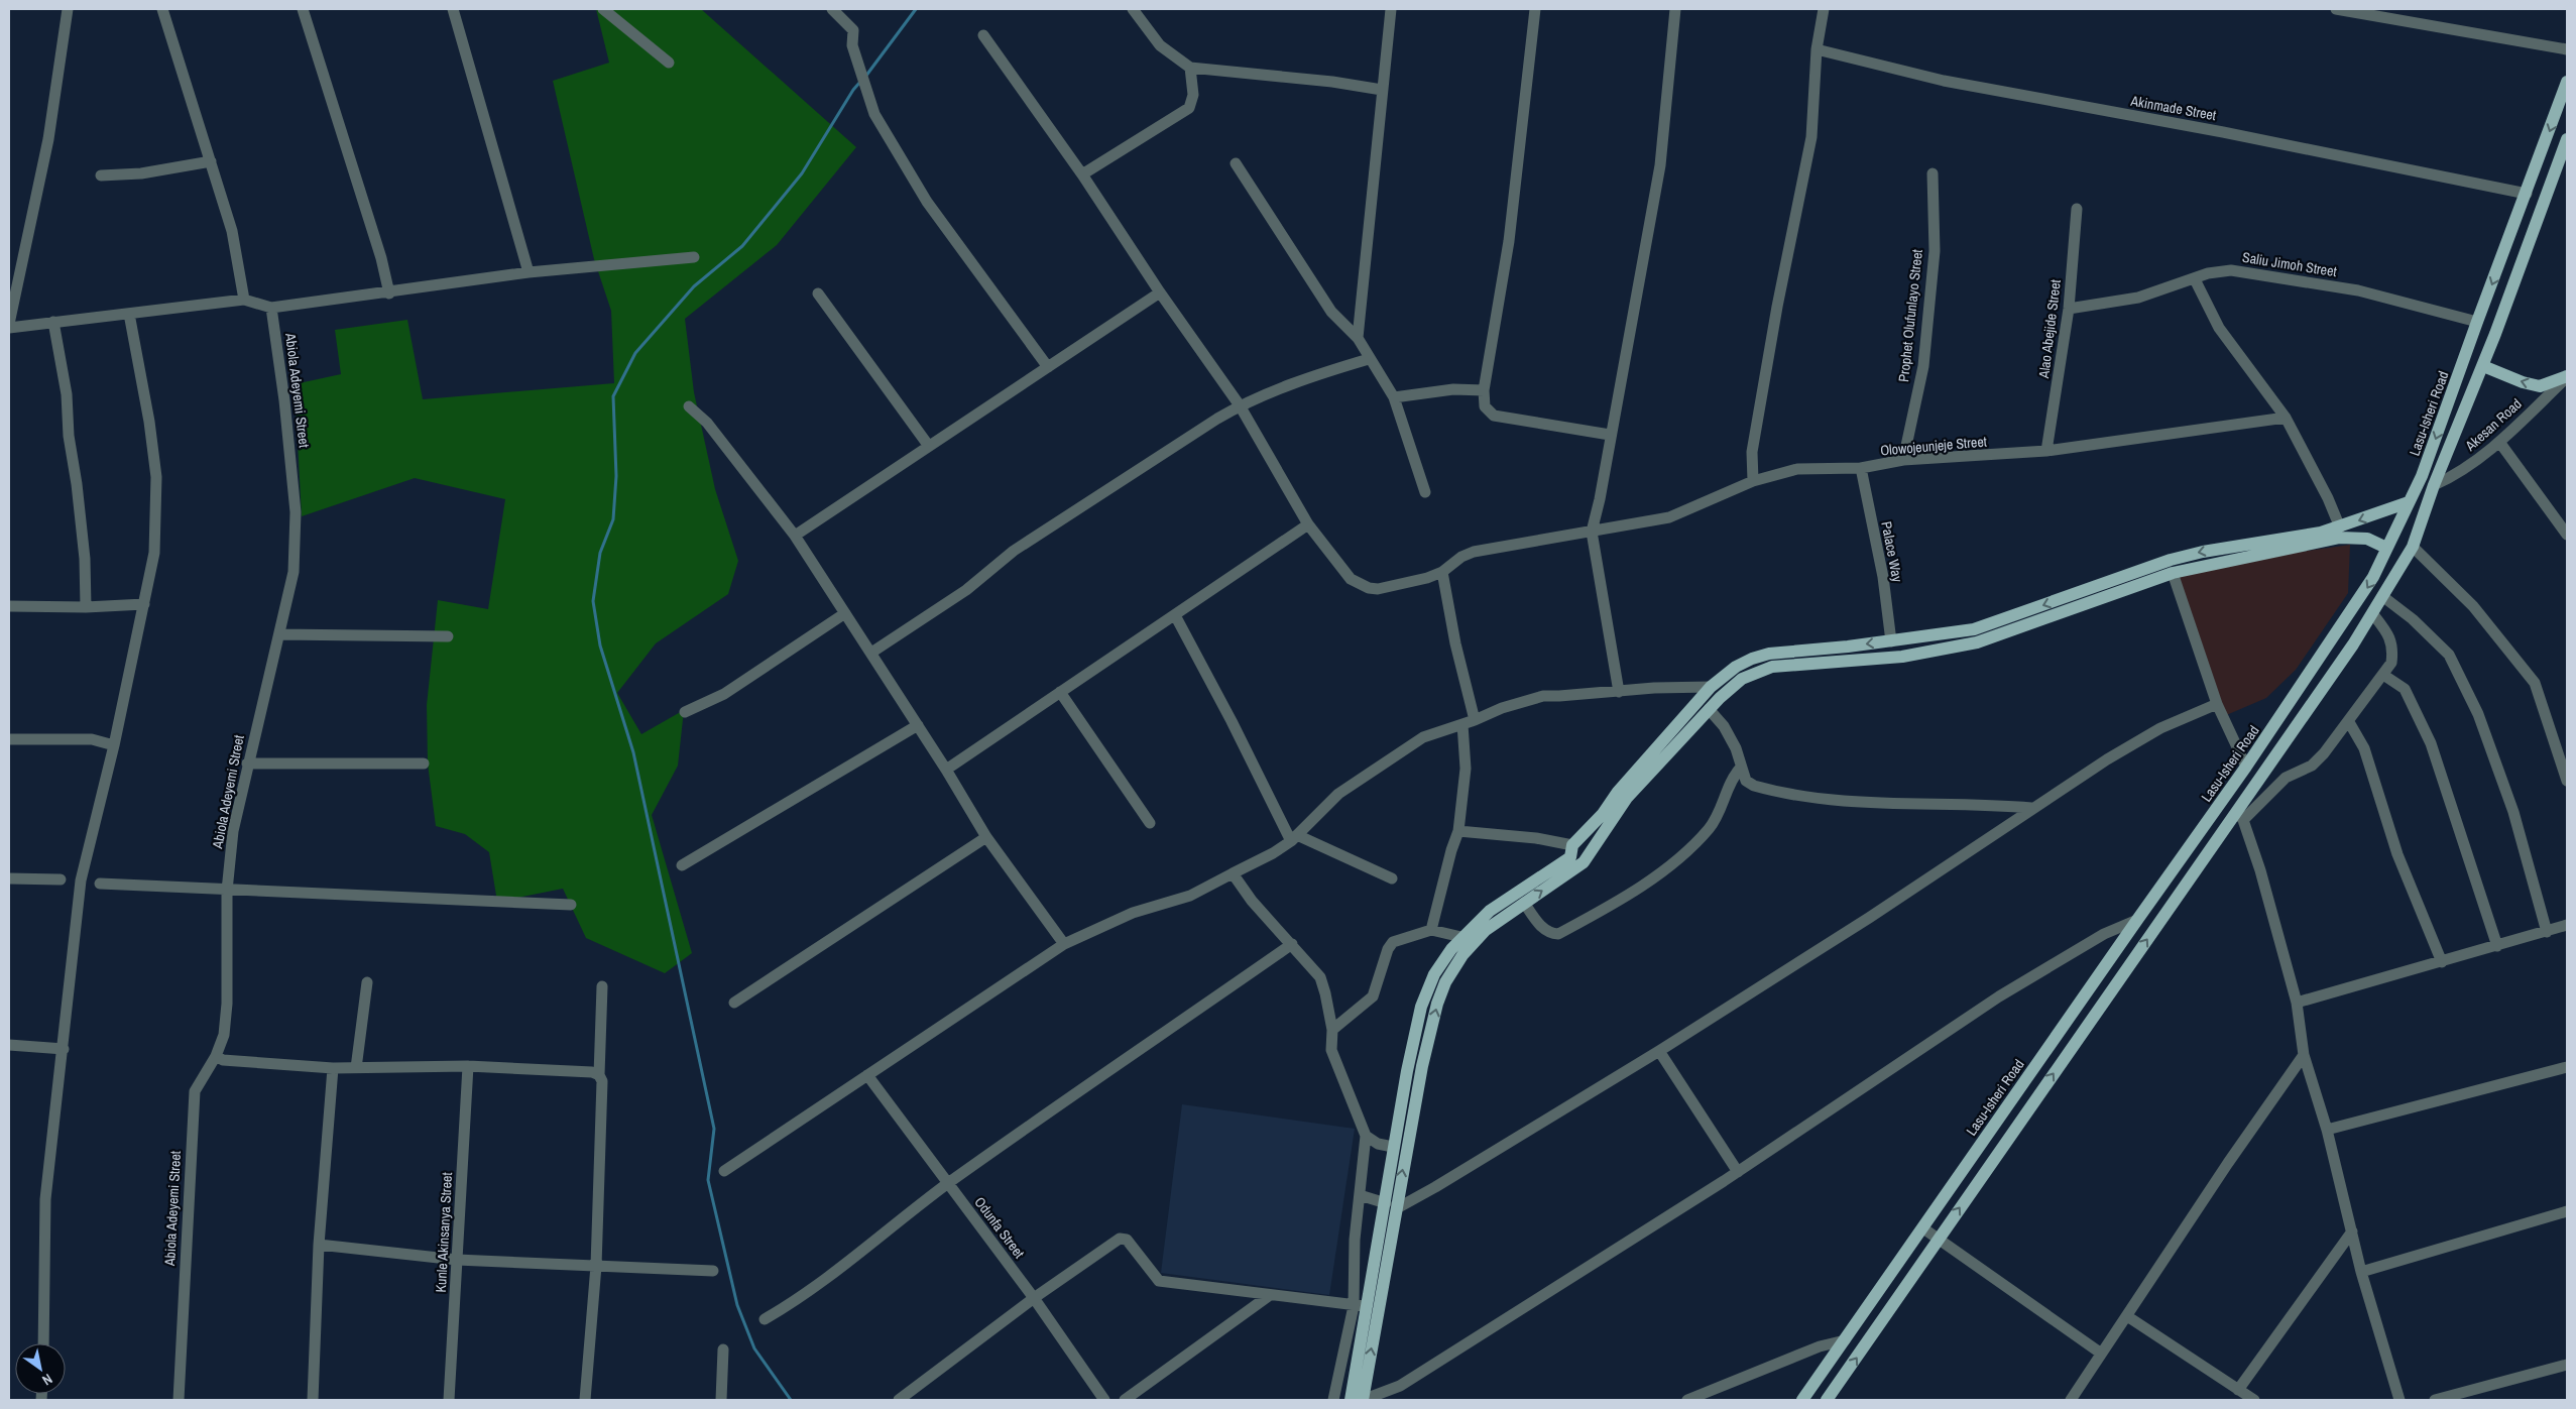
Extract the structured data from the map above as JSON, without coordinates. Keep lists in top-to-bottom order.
{
  "streets": {
    "main road": ["Lasu-Isheri Road"],
    "street": [
      "Akinmade Street",
      "Saliu Jimoh Street",
      "Prophet Olufunlayo Street",
      "Alao Abejide Street",
      "Abiola Adeyemi Street",
      "Akesan Road",
      "Olowojeunjeje Street",
      "Palace Way",
      "Odunfa Street",
      "Kunle Akinsanya Street"
    ]
  },
  "crossings": [
    ["Akinmade Street", "Lasu-Isheri Road"],
    ["Saliu Jimoh Street", "Alao Abejide Street"],
    ["Saliu Jimoh Street", "Lasu-Isheri Road"],
    ["Prophet Olufunlayo Street", "Olowojeunjeje Street"],
    ["Alao Abejide Street", "Olowojeunjeje Street"],
    ["Olowojeunjeje Street", "Palace Way"]
  ],
  "north": "bottom right"
}
